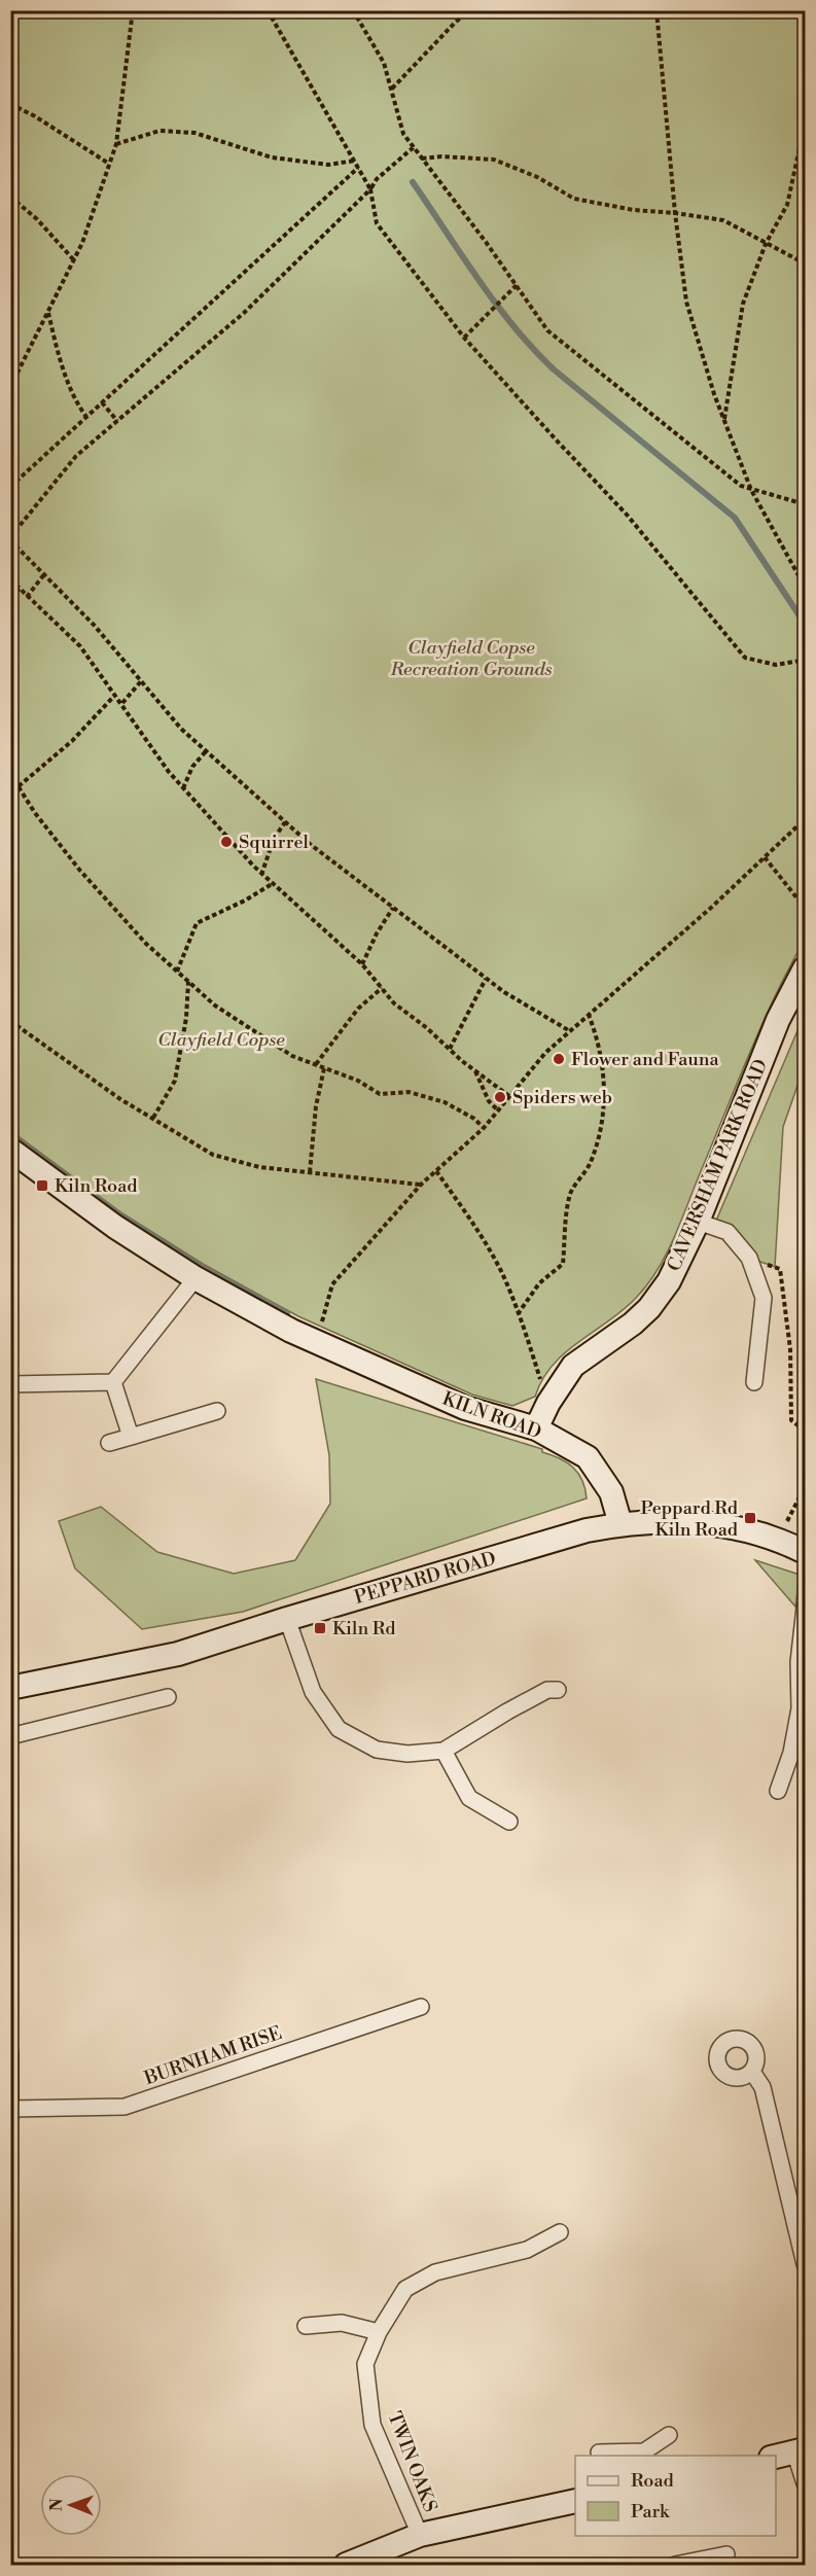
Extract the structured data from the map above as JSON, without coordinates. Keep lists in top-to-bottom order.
{
  "streets": {
    "street": [
      "CAVERSHAM PARK ROAD",
      "KILN ROAD",
      "PEPPARD ROAD",
      "BURNHAM RISE",
      "TWIN OAKS"
    ]
  },
  "crossings": [
    ["CAVERSHAM PARK ROAD", "KILN ROAD"],
    ["KILN ROAD", "PEPPARD ROAD"]
  ],
  "parks": ["Clayfield Copse Recreation Grounds", "Clayfield Copse"],
  "places": {
    "other": ["Squirrel", "Flower and Fauna", "Spiders web"],
    "transit": ["Kiln Road", "Peppard Rd Kiln Road", "Kiln Rd"]
  },
  "legend": ["Road", "Park"],
  "north": "left"
}
